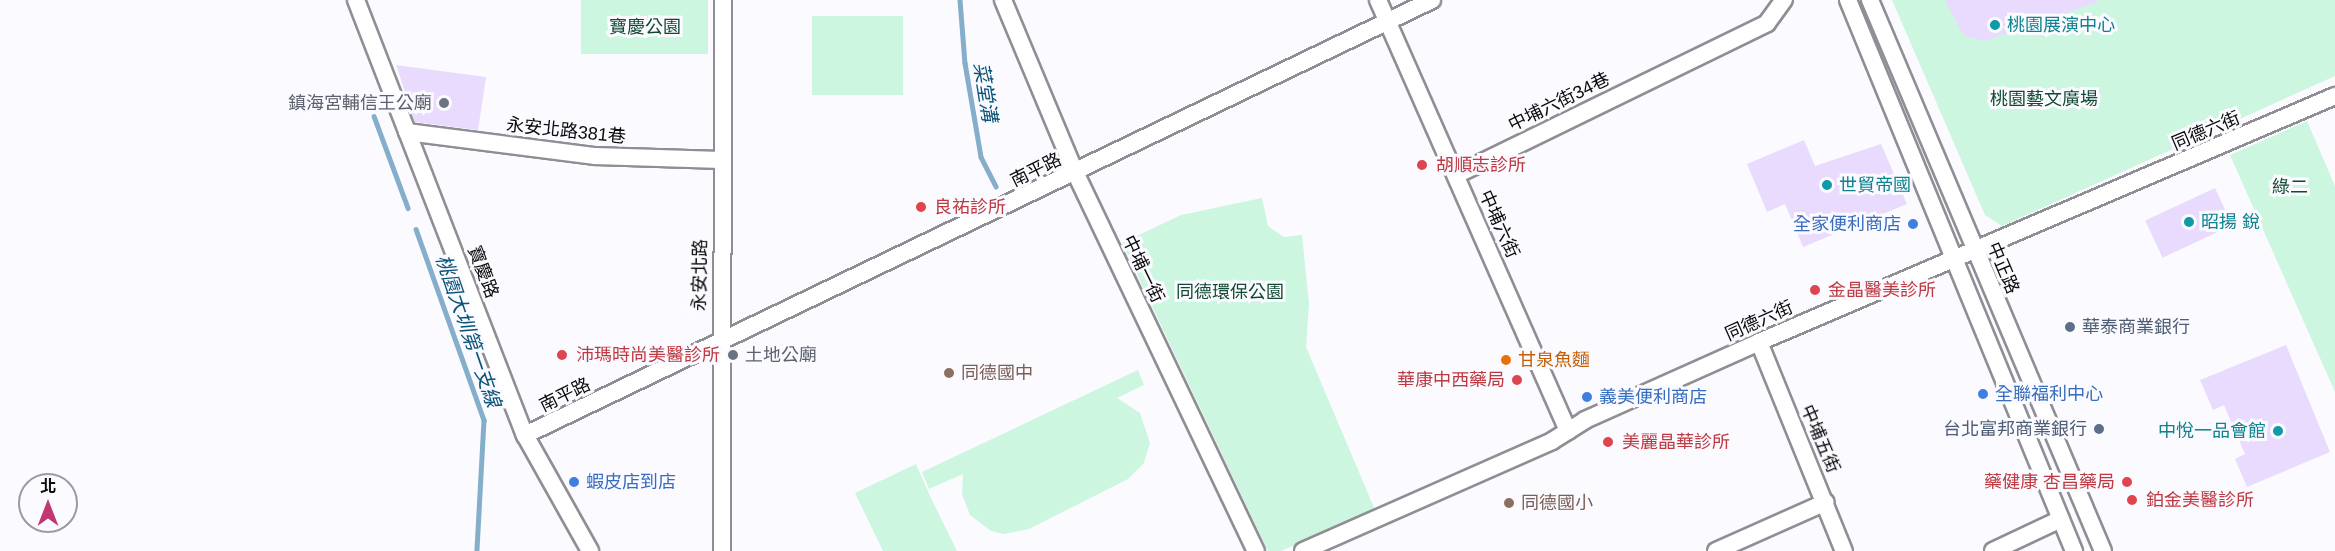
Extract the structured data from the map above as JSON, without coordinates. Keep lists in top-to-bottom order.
{
  "streets": {
    "street": [
      "中埔六街34巷",
      "永安北路381巷",
      "同德六街",
      "南平路",
      "中埔六街",
      "中正路",
      "中埔一街",
      "寶慶路",
      "永安北路",
      "中埔五街"
    ]
  },
  "crossings": [
    ["中埔六街34巷", "中埔六街"],
    ["永安北路381巷", "寶慶路"],
    ["永安北路381巷", "永安北路"],
    ["同德六街", "中埔六街"],
    ["同德六街", "中正路"],
    ["同德六街", "中埔五街"],
    ["南平路", "中埔六街"],
    ["南平路", "中埔一街"],
    ["南平路", "寶慶路"],
    ["南平路", "永安北路"]
  ],
  "water": ["菜堂溝", "桃園大圳第一支線"],
  "parks": [
    "寶慶公園",
    "桃園藝文廣場",
    "綠二",
    "同德環保公園"
  ],
  "places": [
    "桃園展演中心",
    "鎮海宮輔信王公廟",
    "胡順志診所",
    "世貿帝國",
    "良祐診所",
    "昭揚 銳",
    "全家便利商店",
    "金晶醫美診所",
    "華泰商業銀行",
    "沛瑪時尚美醫診所",
    "土地公廟",
    "甘泉魚麵",
    "同德國中",
    "華康中西藥局",
    "全聯福利中心",
    "義美便利商店",
    "台北富邦商業銀行",
    "中悅一品會館",
    "美麗晶華診所",
    "蝦皮店到店",
    "藥健康 杏昌藥局",
    "鉑金美醫診所",
    "同德國小"
  ],
  "north": "top"
}
